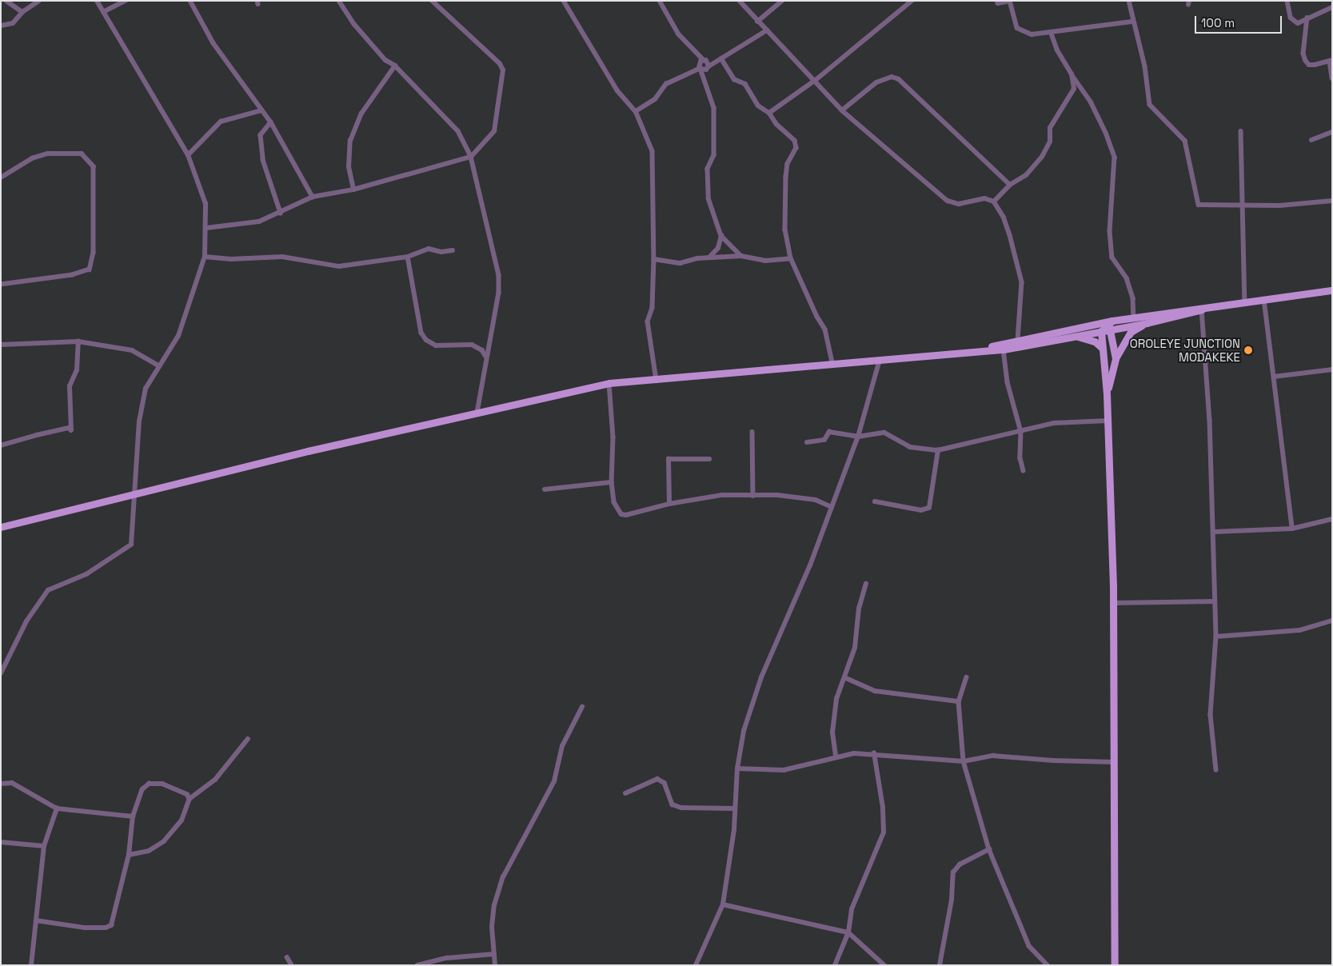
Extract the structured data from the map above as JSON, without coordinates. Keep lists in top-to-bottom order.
{
  "places": ["OROLEYE JUNCTION MODAKEKE"],
  "scale_bar": "100 m"
}
